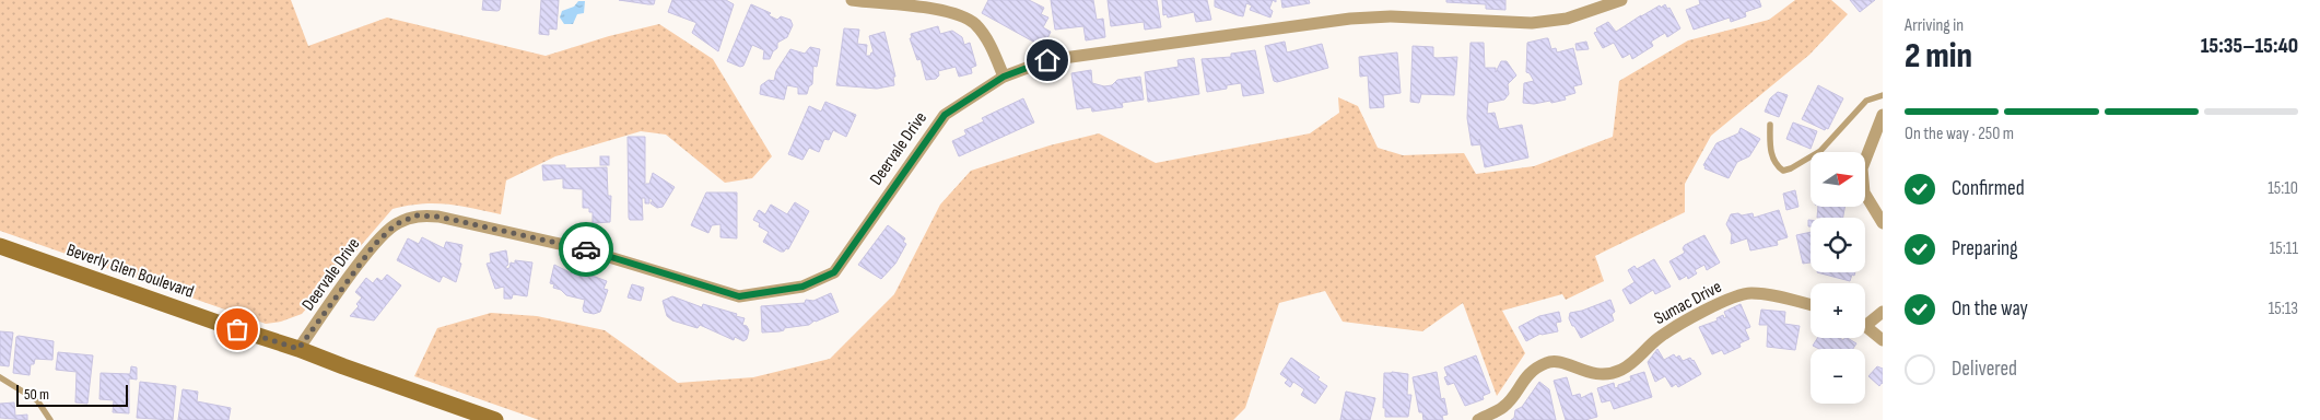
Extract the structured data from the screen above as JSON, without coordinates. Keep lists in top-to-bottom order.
{
  "streets": {
    "main road": ["Beverly Glen Boulevard"],
    "street": ["Deervale Drive", "Sumac Drive"]
  },
  "crossings": [
    ["Deervale Drive", "Beverly Glen Boulevard"]
  ],
  "scale_bar": "50 m",
  "north": "right",
  "page": {
    "heading": ["2 min", "Arriving in", "15:35–15:40"],
    "bar": "On the way · 250 m",
    "map_buttons": ["+", "−"],
    "list": [
      ["Confirmed", "15:10"],
      ["Preparing", "15:11"],
      ["On the way", "15:13"],
      "Delivered"
    ],
    "scale": "50 m"
  }
}
